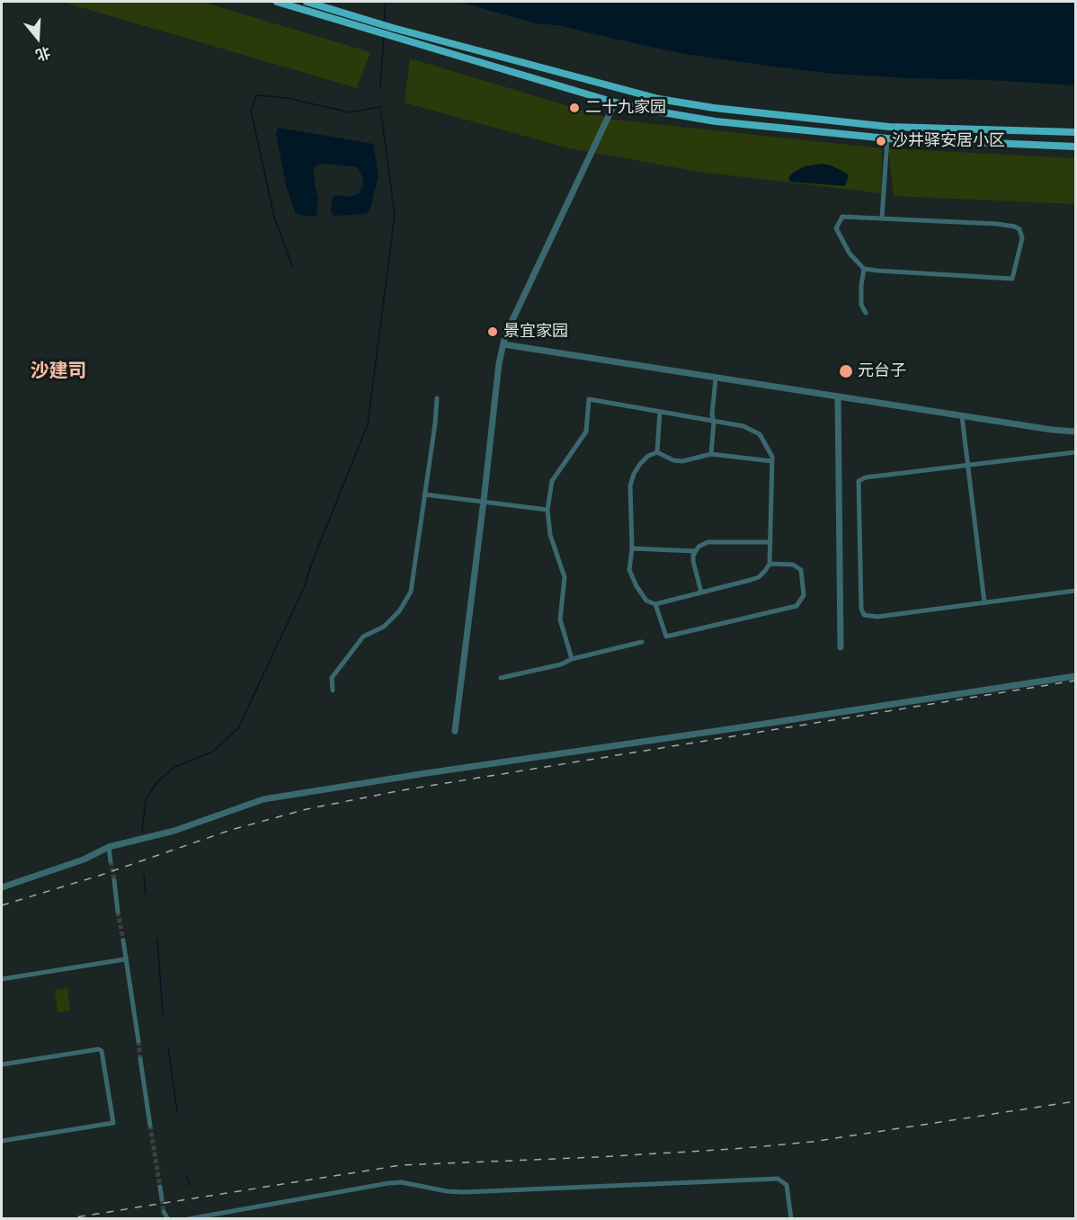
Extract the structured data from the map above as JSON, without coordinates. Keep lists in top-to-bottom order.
{
  "districts": ["沙建司"],
  "places": [
    "二十九家园",
    "沙井驿安居小区",
    "景宜家园",
    "元台子"
  ],
  "north": "bottom"
}
